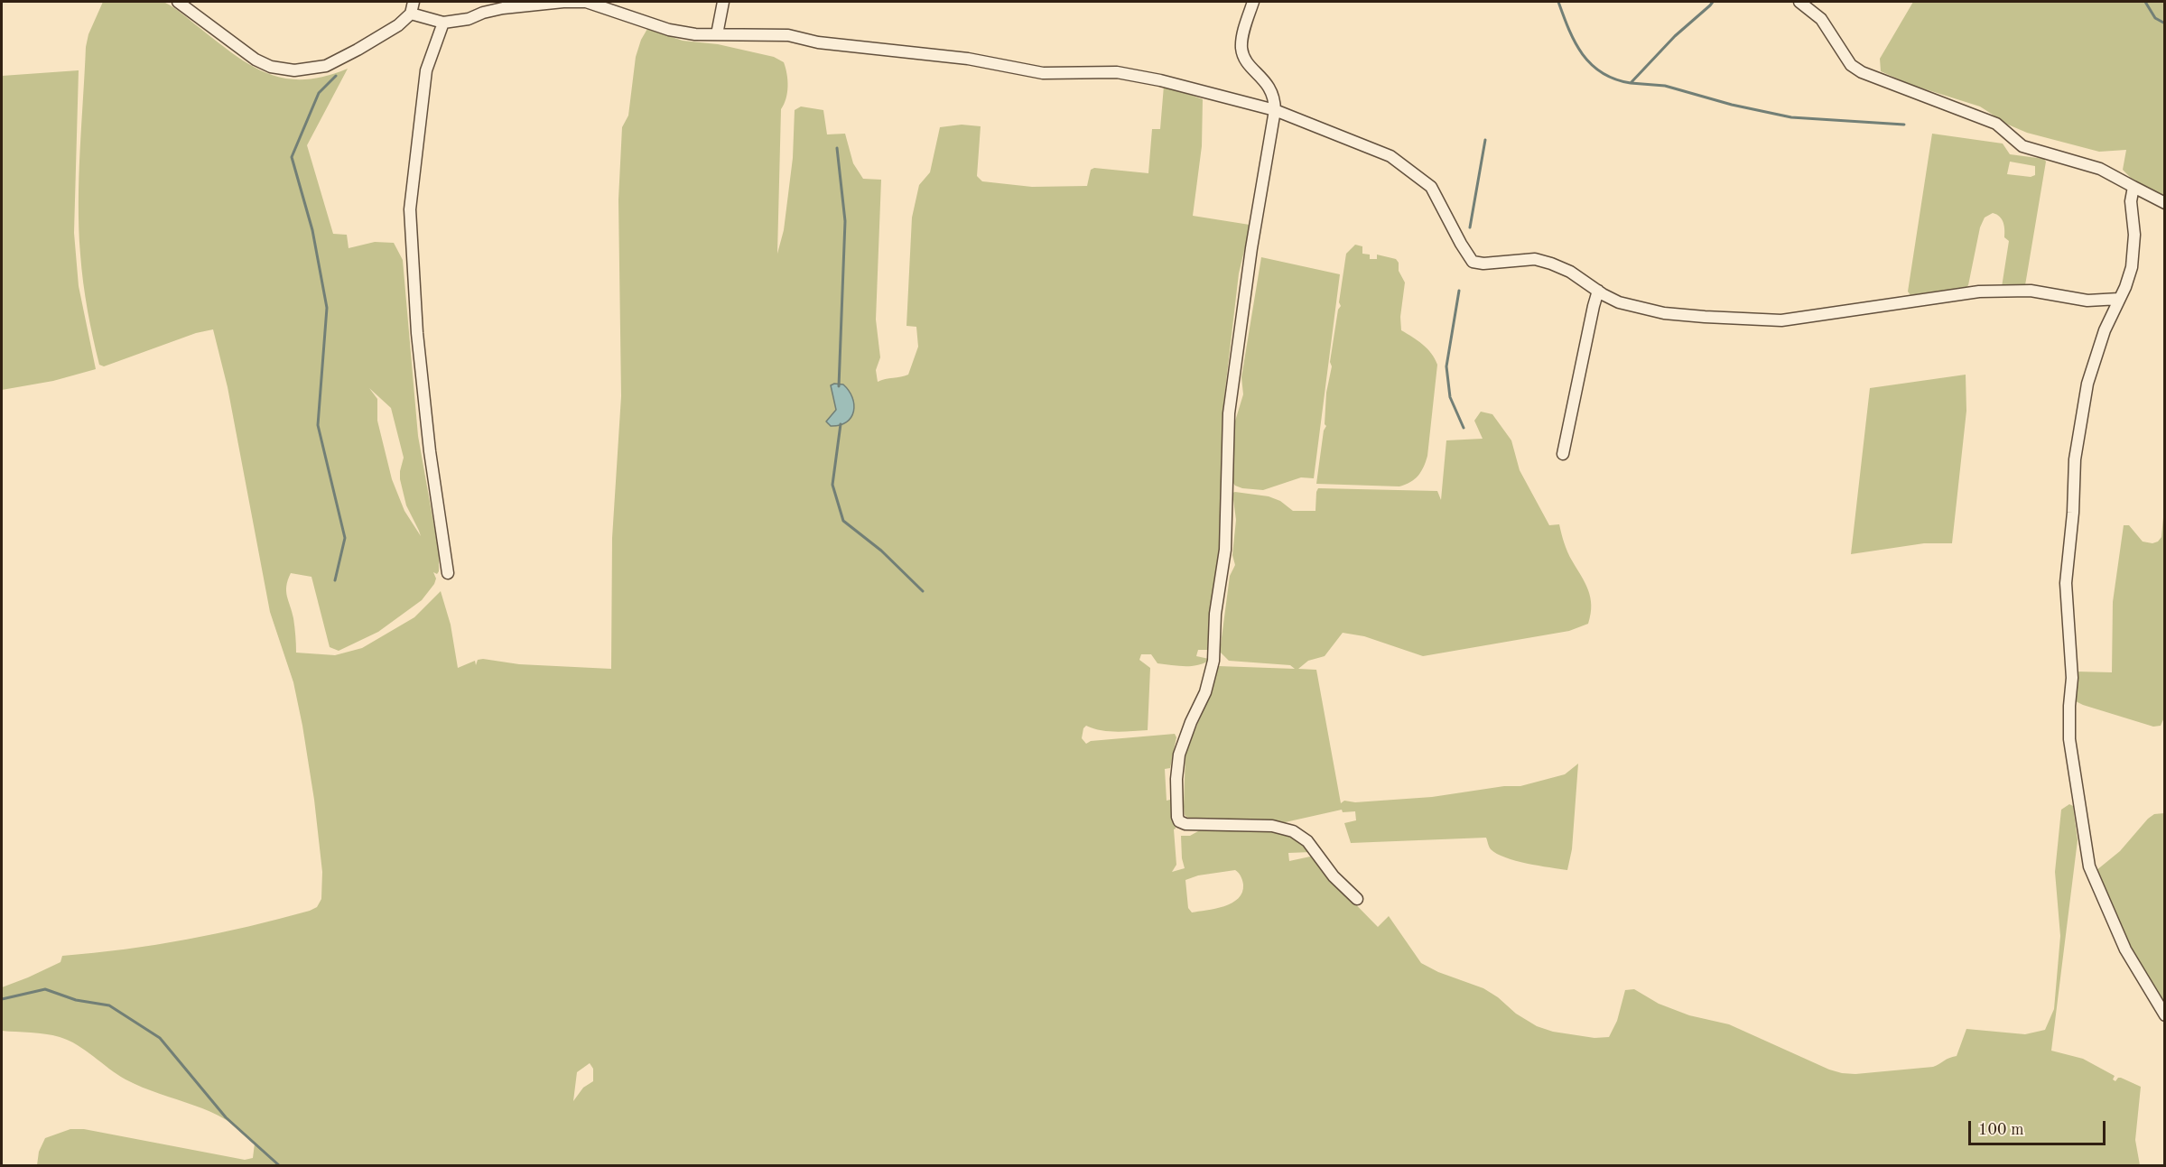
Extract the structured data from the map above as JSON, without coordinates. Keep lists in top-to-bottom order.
{
  "scale_bar": "100 m"
}
